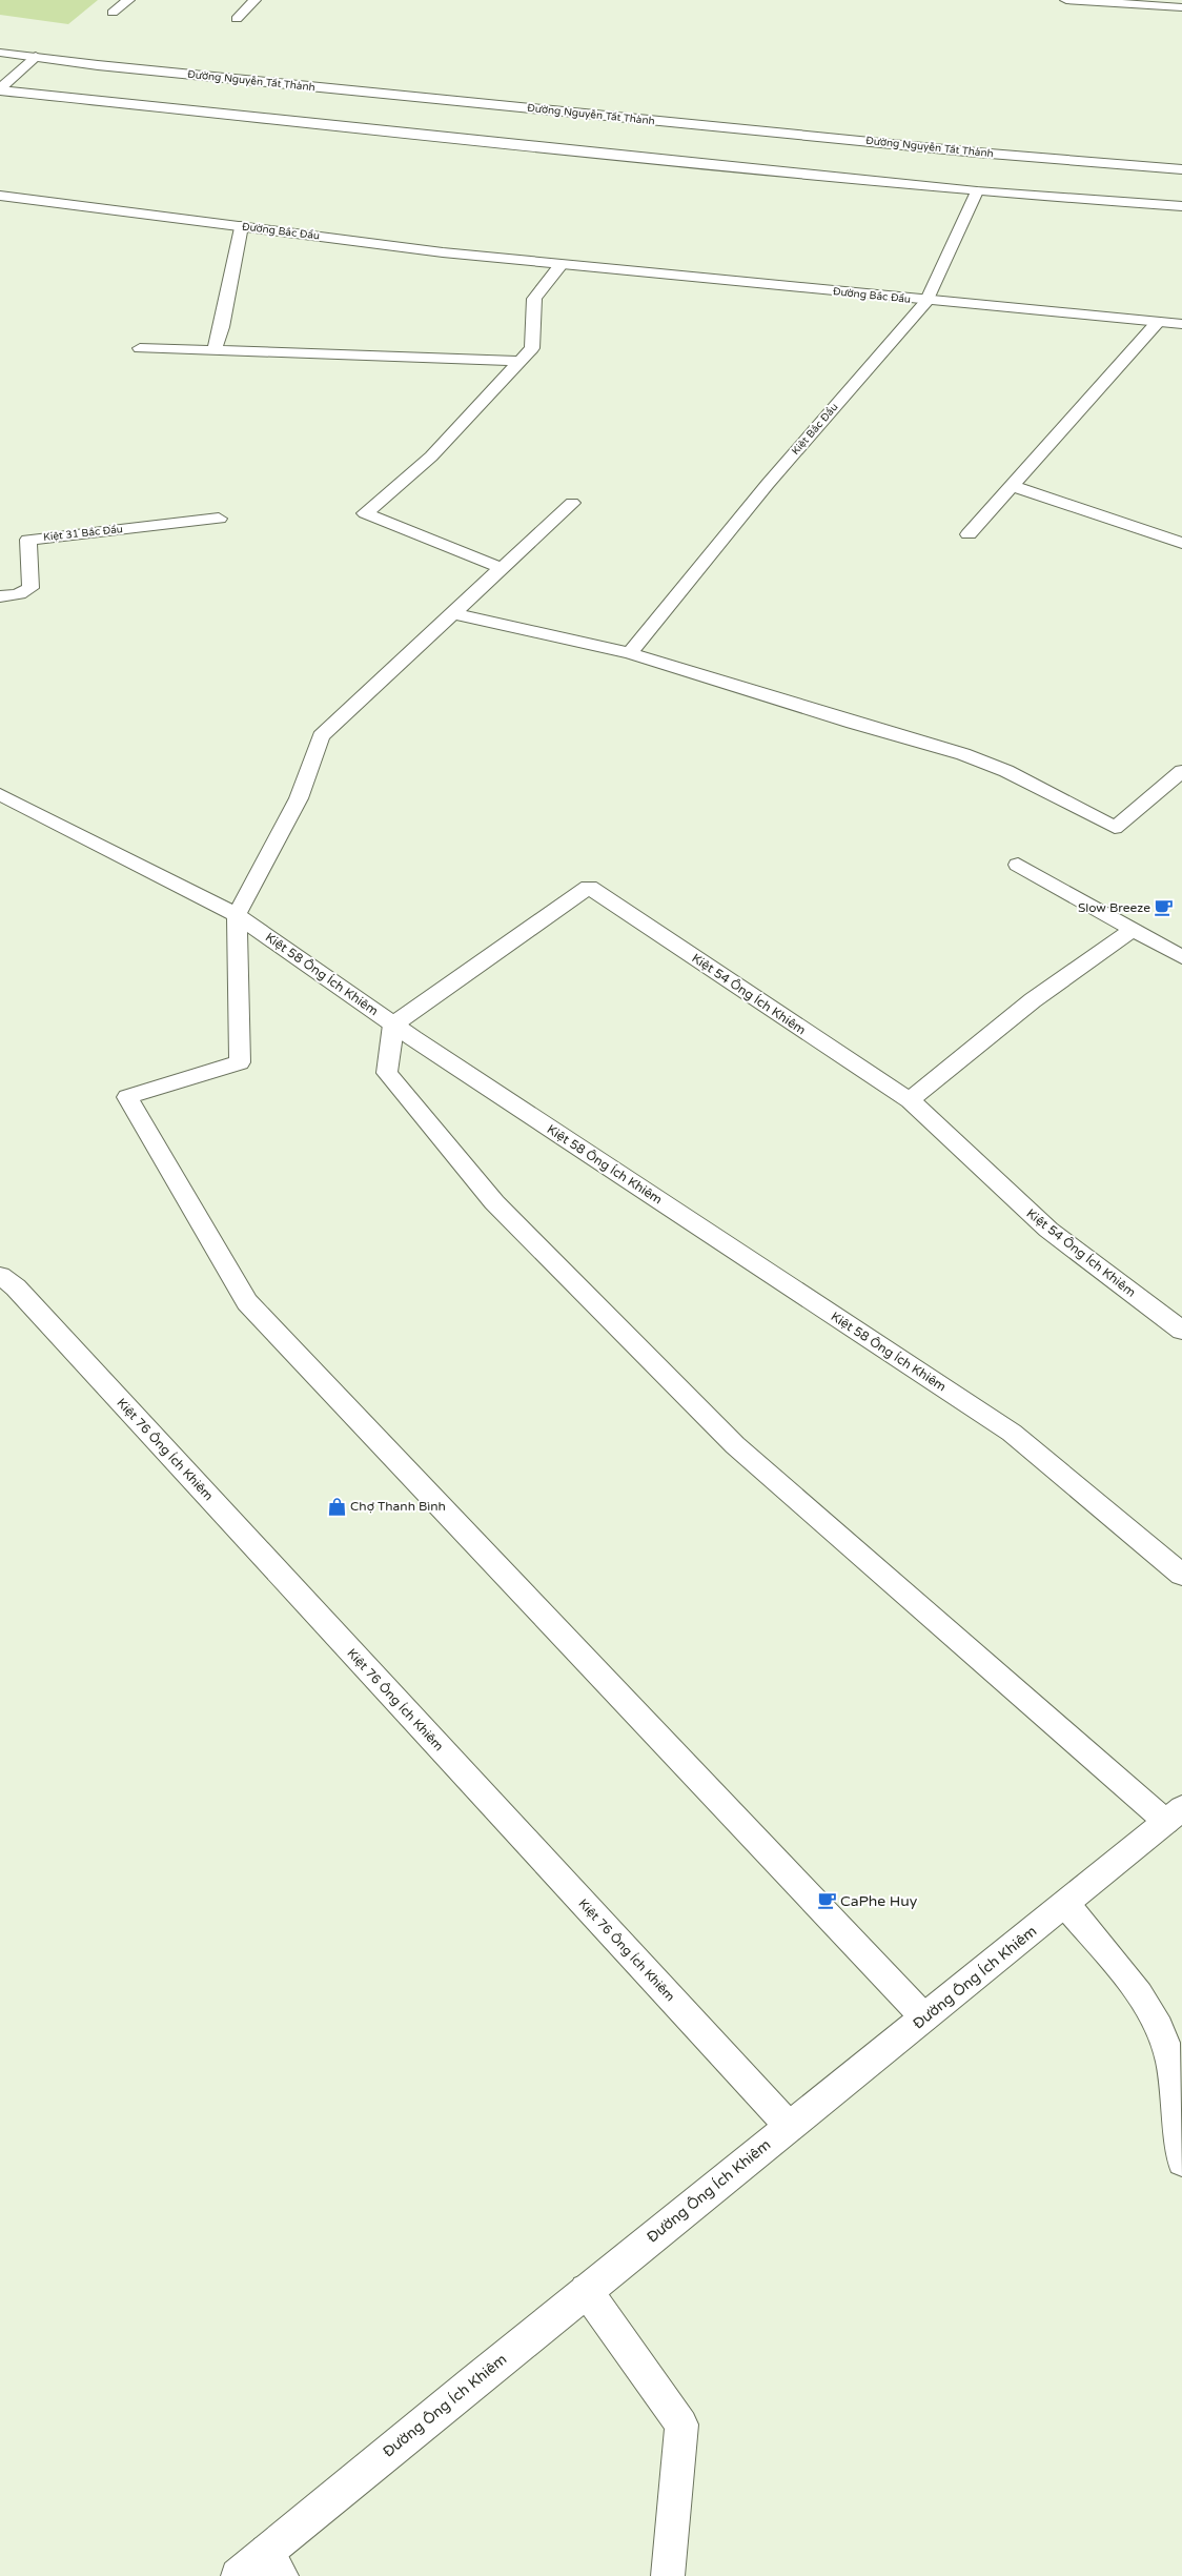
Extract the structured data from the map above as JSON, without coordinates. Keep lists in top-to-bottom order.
{
  "streets": {
    "street": [
      "Đường Nguyễn Tất Thành",
      "Đường Bắc Đẩu",
      "Kiệt Bắc Đẩu",
      "Kiệt 31 Bắc Đẩu",
      "Kiệt 58 Ông Ích Khiêm",
      "Kiệt 54 Ông Ích Khiêm",
      "Kiệt 76 Ông Ích Khiêm",
      "Đường Ông Ích Khiêm"
    ]
  },
  "crossings": [
    ["Đường Bắc Đẩu", "Kiệt Bắc Đẩu"],
    ["Kiệt 58 Ông Ích Khiêm", "Kiệt 54 Ông Ích Khiêm"],
    ["Kiệt 76 Ông Ích Khiêm", "Đường Ông Ích Khiêm"]
  ],
  "places": {
    "cafe": ["Slow Breeze", "CaPhe Huy"],
    "shop": ["Chợ Thanh Bình"]
  }
}
